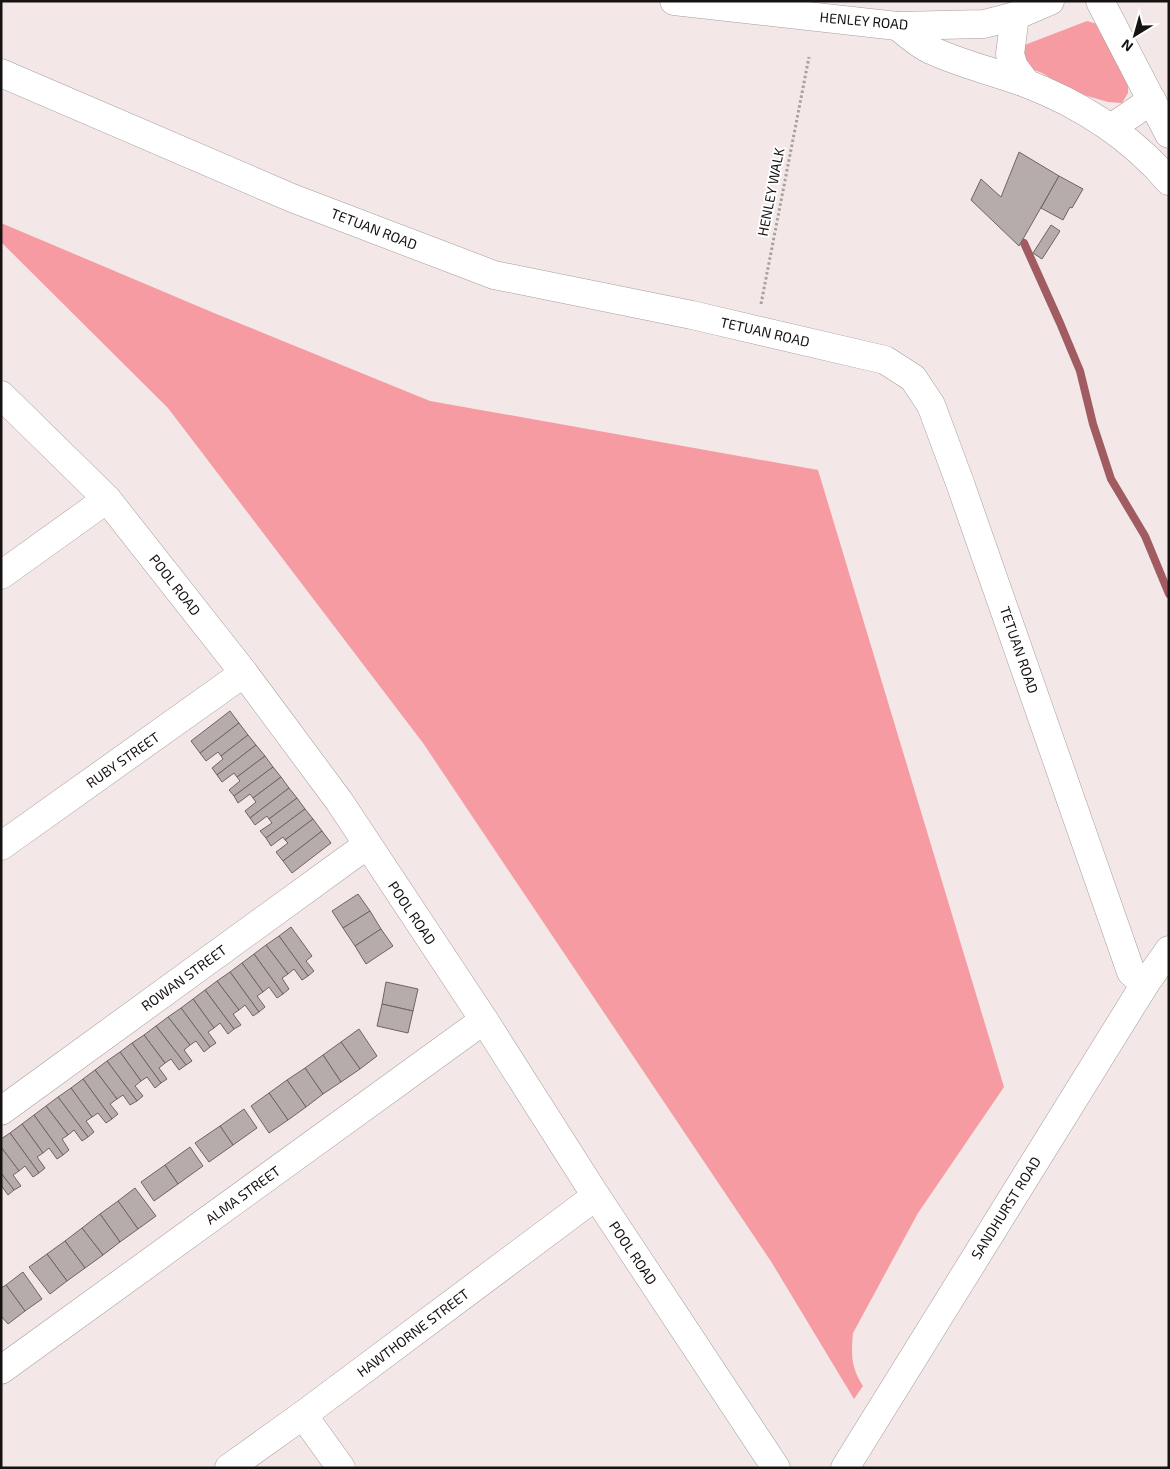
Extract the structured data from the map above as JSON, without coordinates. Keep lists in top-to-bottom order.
{
  "streets": {
    "street": [
      "HENLEY ROAD",
      "TETUAN ROAD",
      "POOL ROAD",
      "RUBY STREET",
      "ROWAN STREET",
      "ALMA STREET",
      "SANDHURST ROAD",
      "HAWTHORNE STREET"
    ],
    "path": ["HENLEY WALK"]
  },
  "crossings": [
    ["HENLEY WALK", "TETUAN ROAD"],
    ["TETUAN ROAD", "SANDHURST ROAD"],
    ["POOL ROAD", "RUBY STREET"],
    ["POOL ROAD", "ROWAN STREET"],
    ["POOL ROAD", "ALMA STREET"],
    ["POOL ROAD", "HAWTHORNE STREET"]
  ],
  "north": "bottom left"
}
